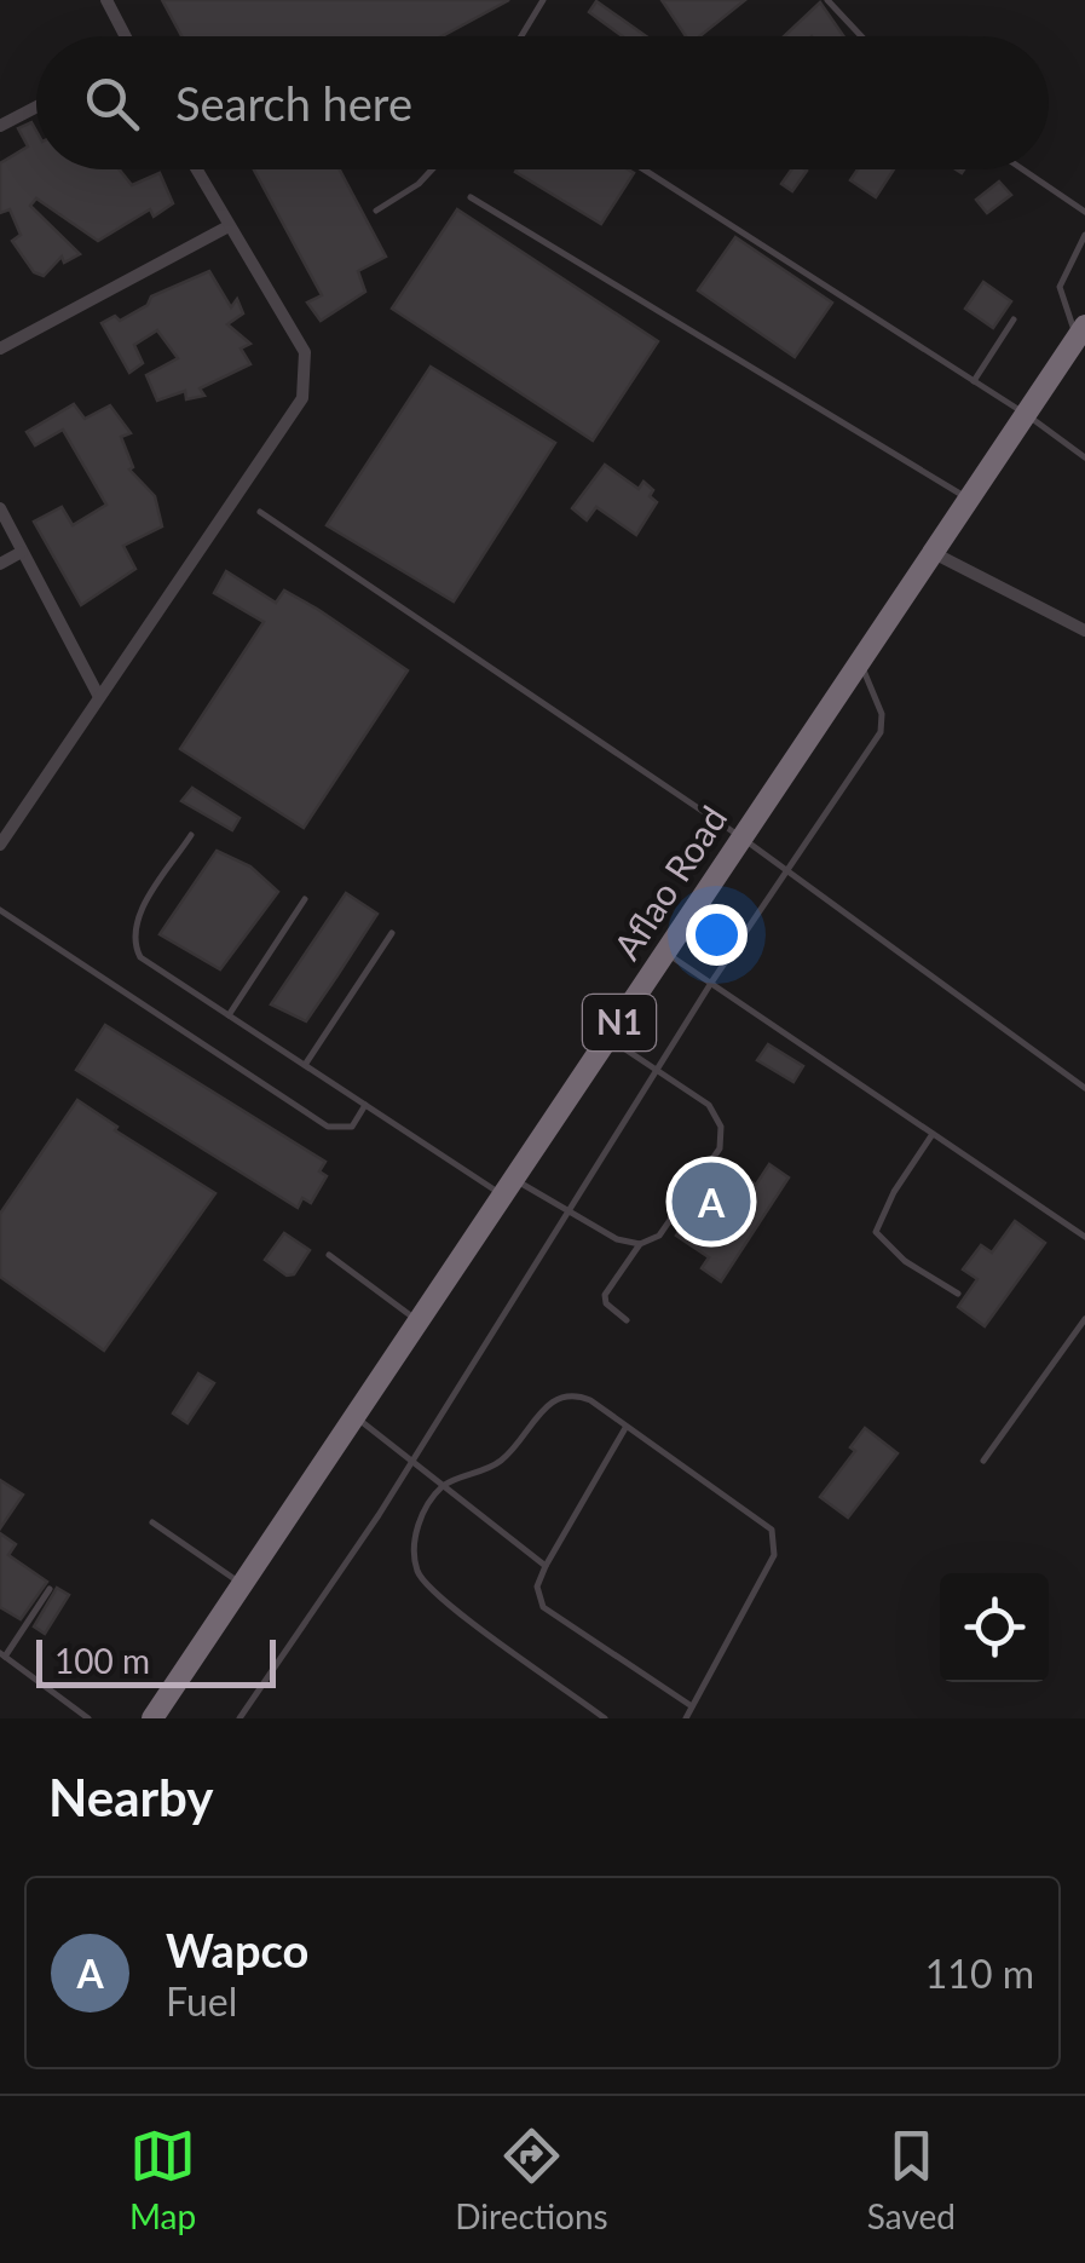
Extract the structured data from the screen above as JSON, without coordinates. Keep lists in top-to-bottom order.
{
  "streets": {
    "highway": ["Aflao Road", "N1"]
  },
  "scale_bar": "100 m",
  "page": {
    "search": "Search here",
    "pins": "A",
    "scale": "100 m",
    "heading": "Nearby",
    "list": [
      {
        "mark": "A",
        "name": "Wapco",
        "note": "Fuel",
        "value": "110 m"
      }
    ],
    "nav": ["Map", "Directions", "Saved"]
  }
}
